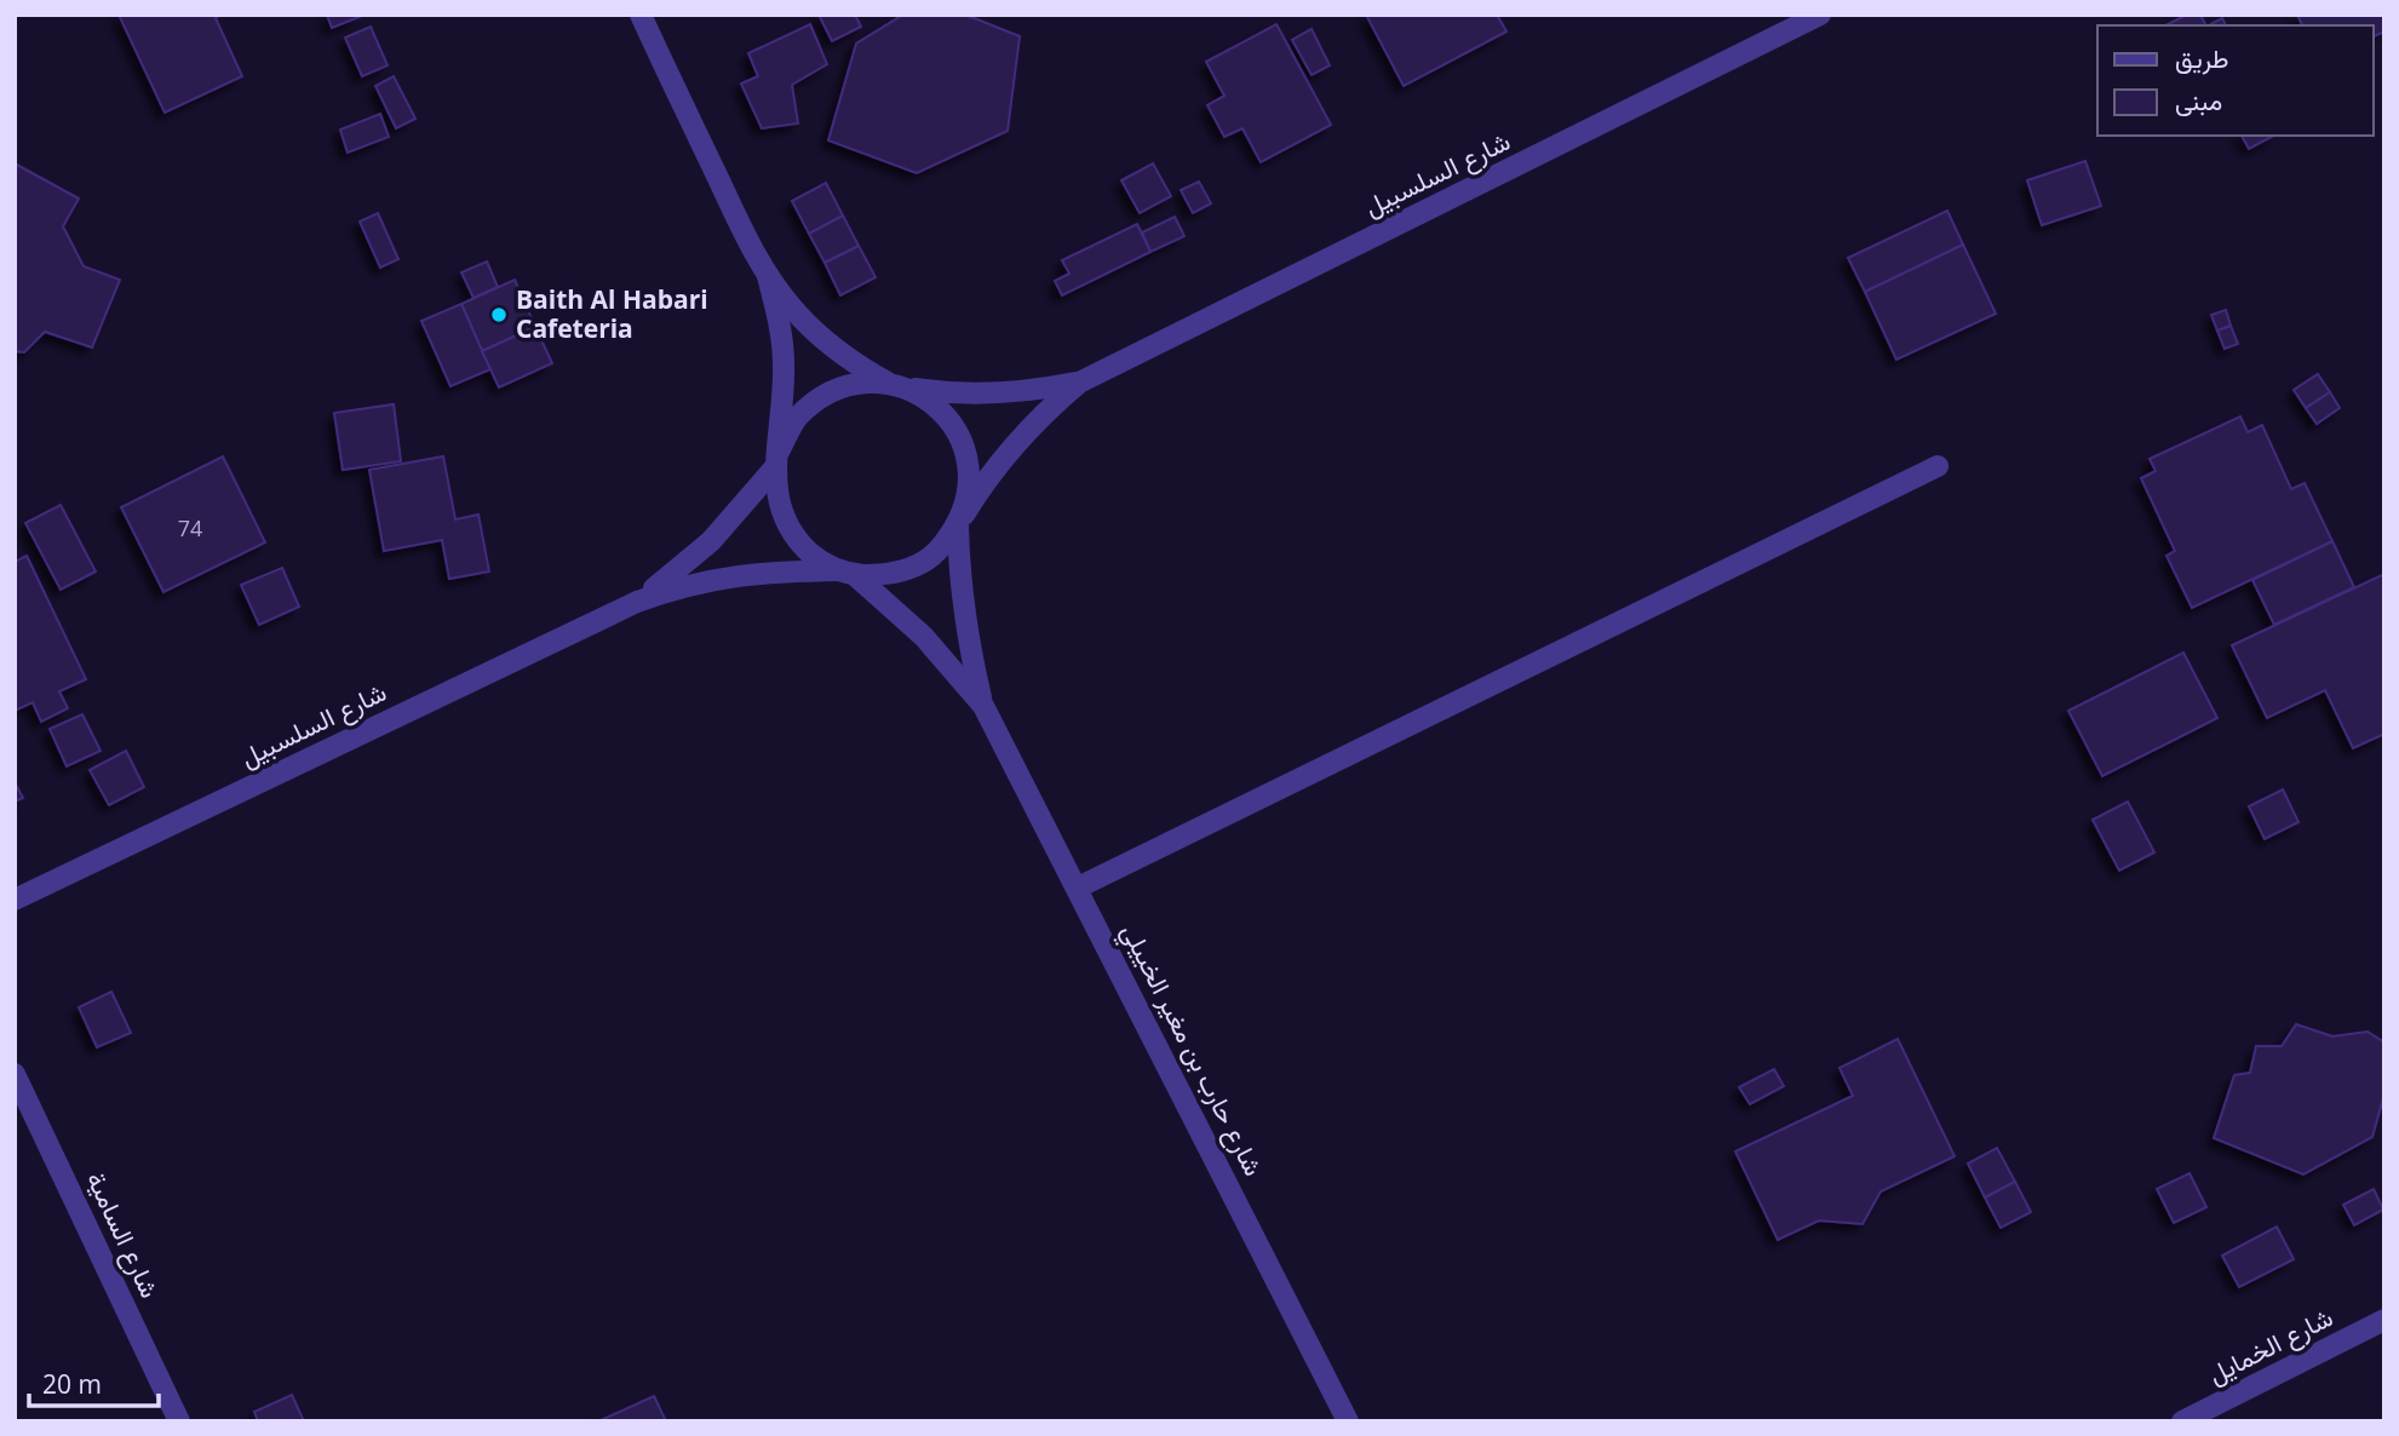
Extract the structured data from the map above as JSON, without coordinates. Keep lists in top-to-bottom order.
{
  "streets": {
    "street": [
      "شارع السلسبيل",
      "شارع حارب بن مغير الخييلي",
      "شارع السامية",
      "شارع الخمايل"
    ]
  },
  "crossings": [
    ["شارع السلسبيل", "شارع حارب بن مغير الخييلي"]
  ],
  "places": ["Baith Al Habari Cafeteria"],
  "house_numbers": ["74"],
  "legend": ["طريق", "مبنى"],
  "scale_bar": "20 m"
}
